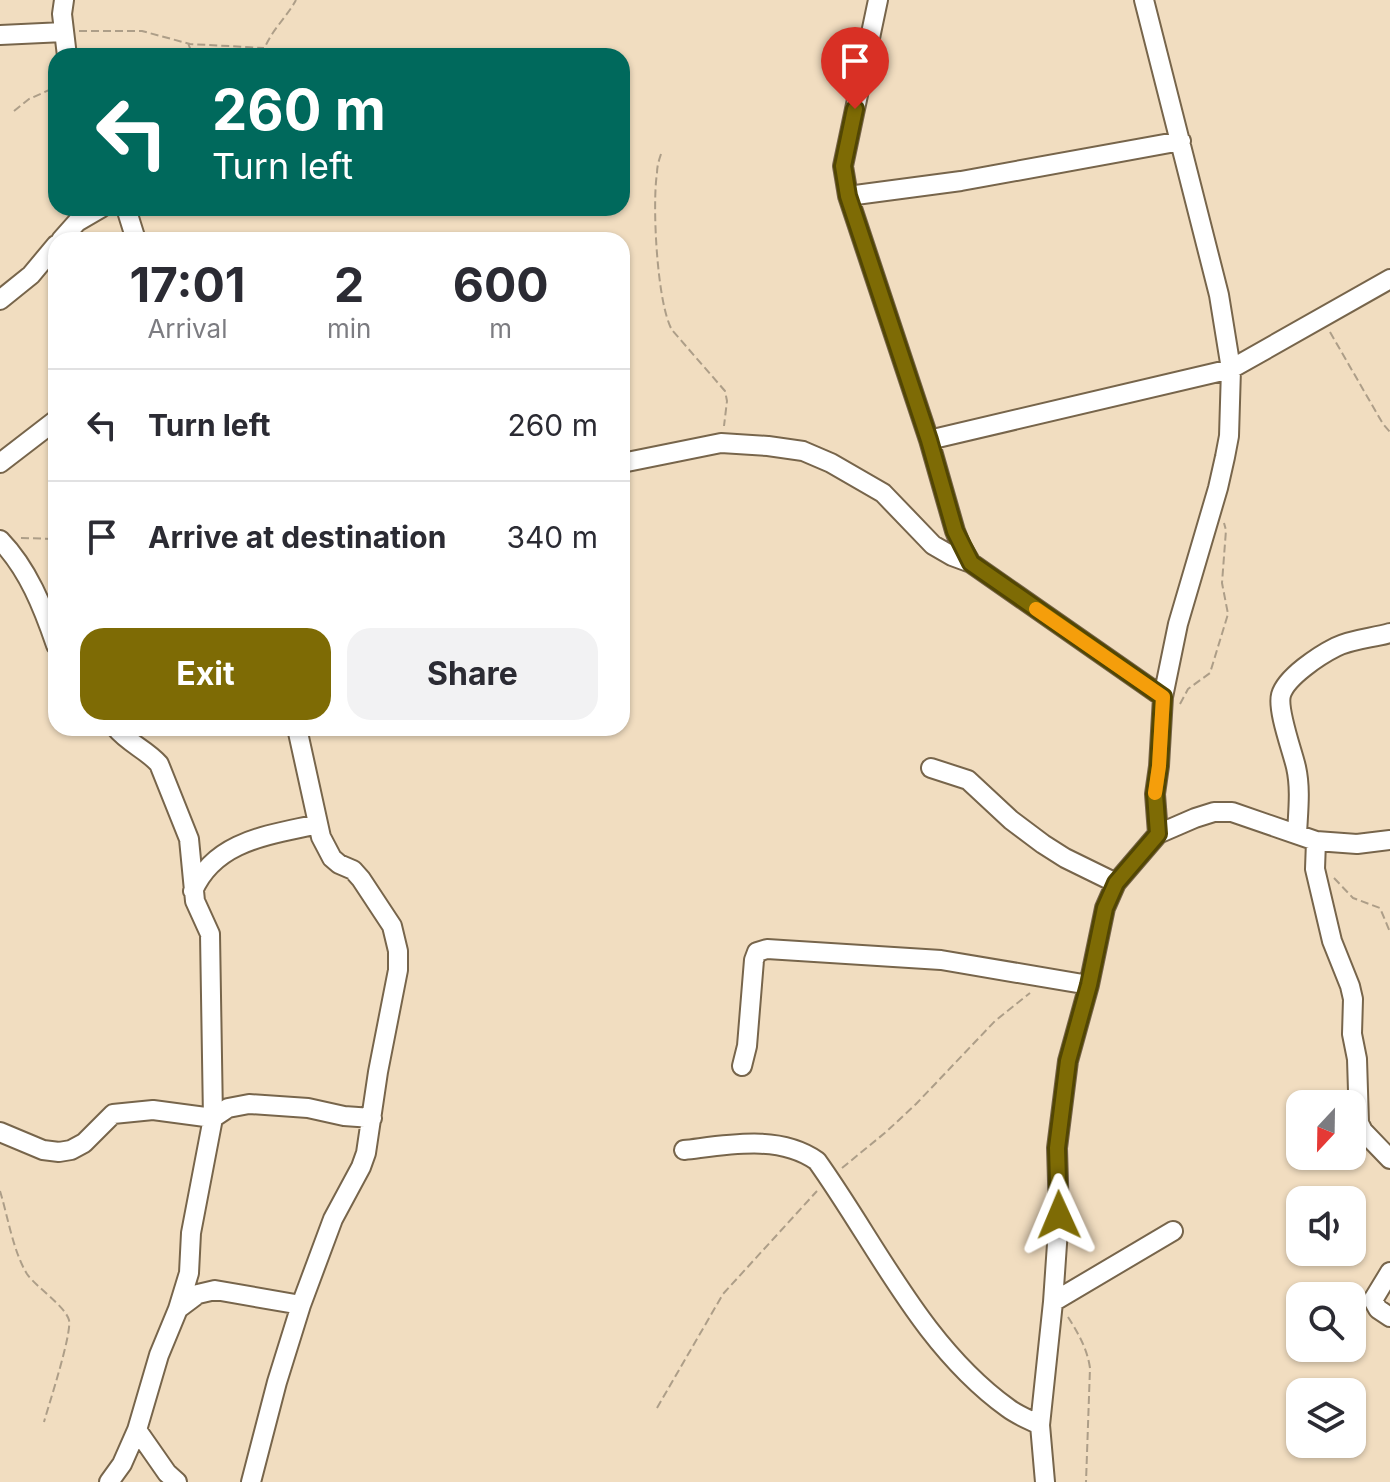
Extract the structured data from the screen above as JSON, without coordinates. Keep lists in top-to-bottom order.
{
  "north": "bottom",
  "page": {
    "turn": ["260 m", "Turn left"],
    "eta": [
      "17:01",
      "Arrival",
      "2",
      "min",
      "600",
      "m"
    ],
    "list": [
      {
        "name": "Turn left",
        "value": "260 m"
      },
      {
        "name": "Arrive at destination",
        "value": "340 m"
      }
    ],
    "buttons": ["Exit", "Share"]
  }
}
